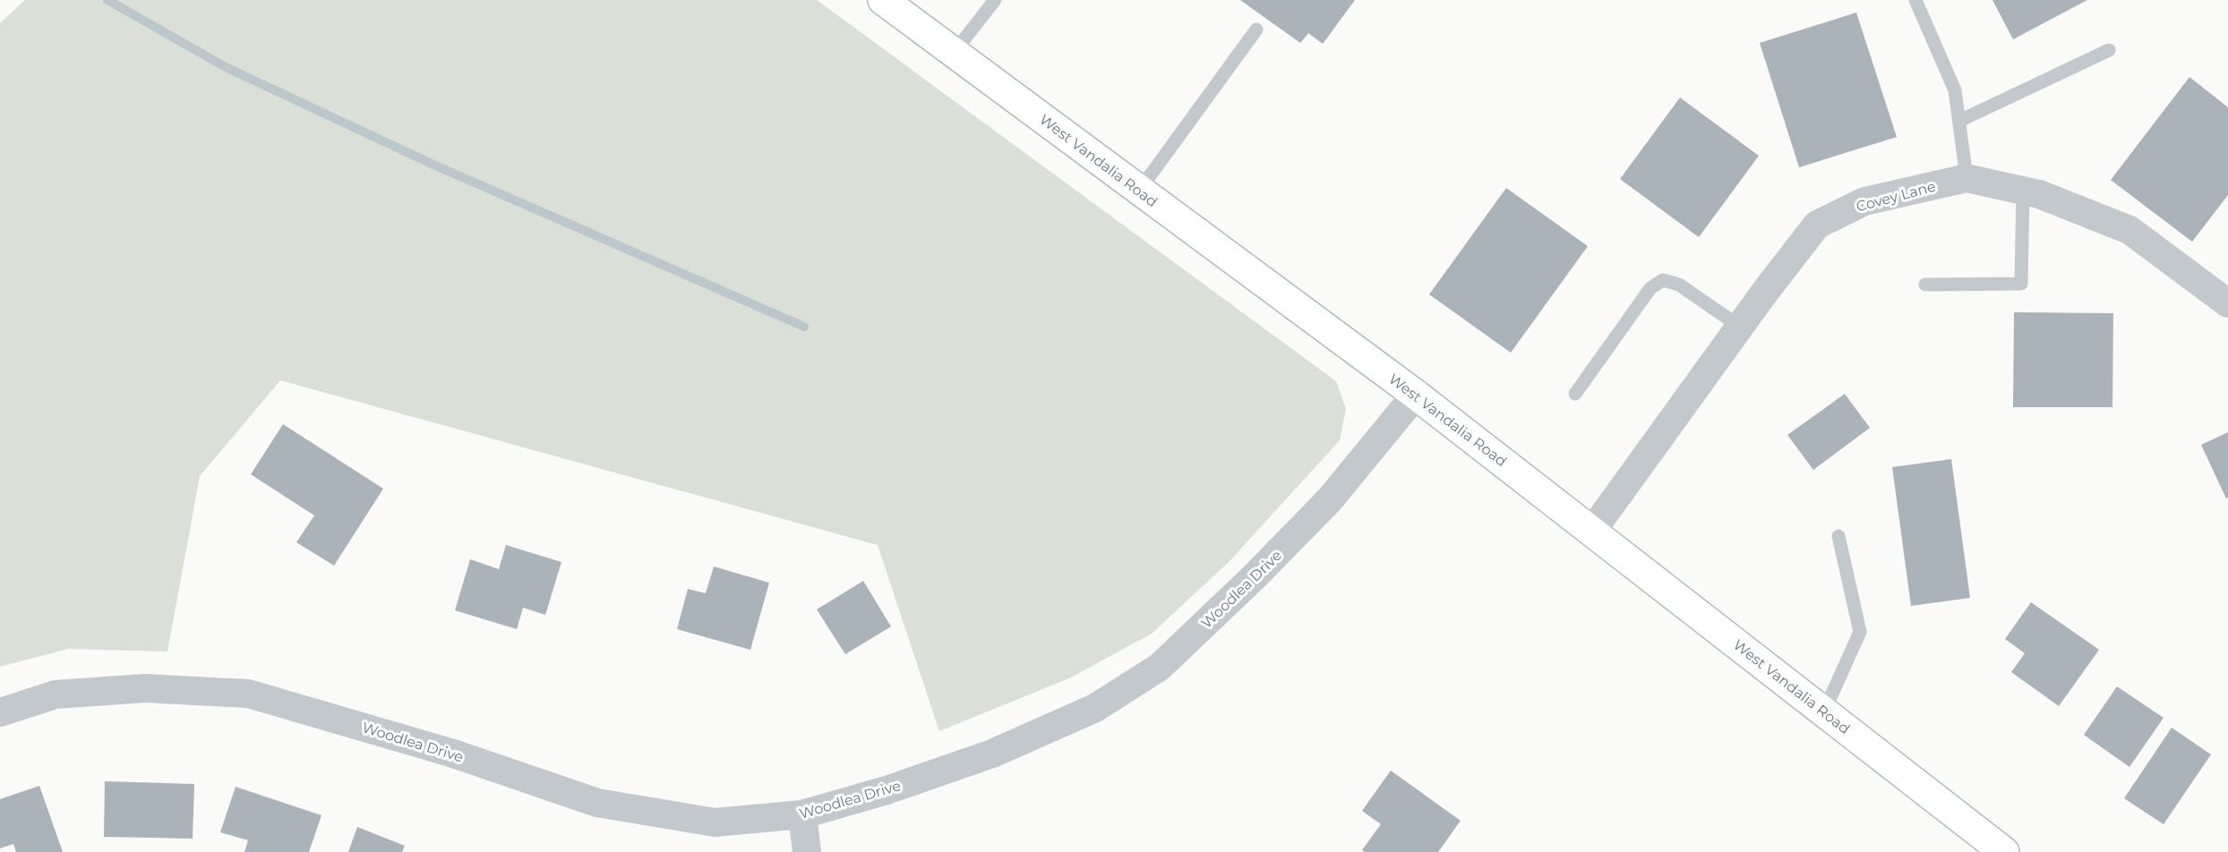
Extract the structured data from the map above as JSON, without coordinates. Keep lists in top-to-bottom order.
{
  "streets": {
    "main road": ["West Vandalia Road"],
    "street": ["Covey Lane", "Woodlea Drive"]
  },
  "crossings": [
    ["West Vandalia Road", "Covey Lane"],
    ["West Vandalia Road", "Woodlea Drive"]
  ]
}
